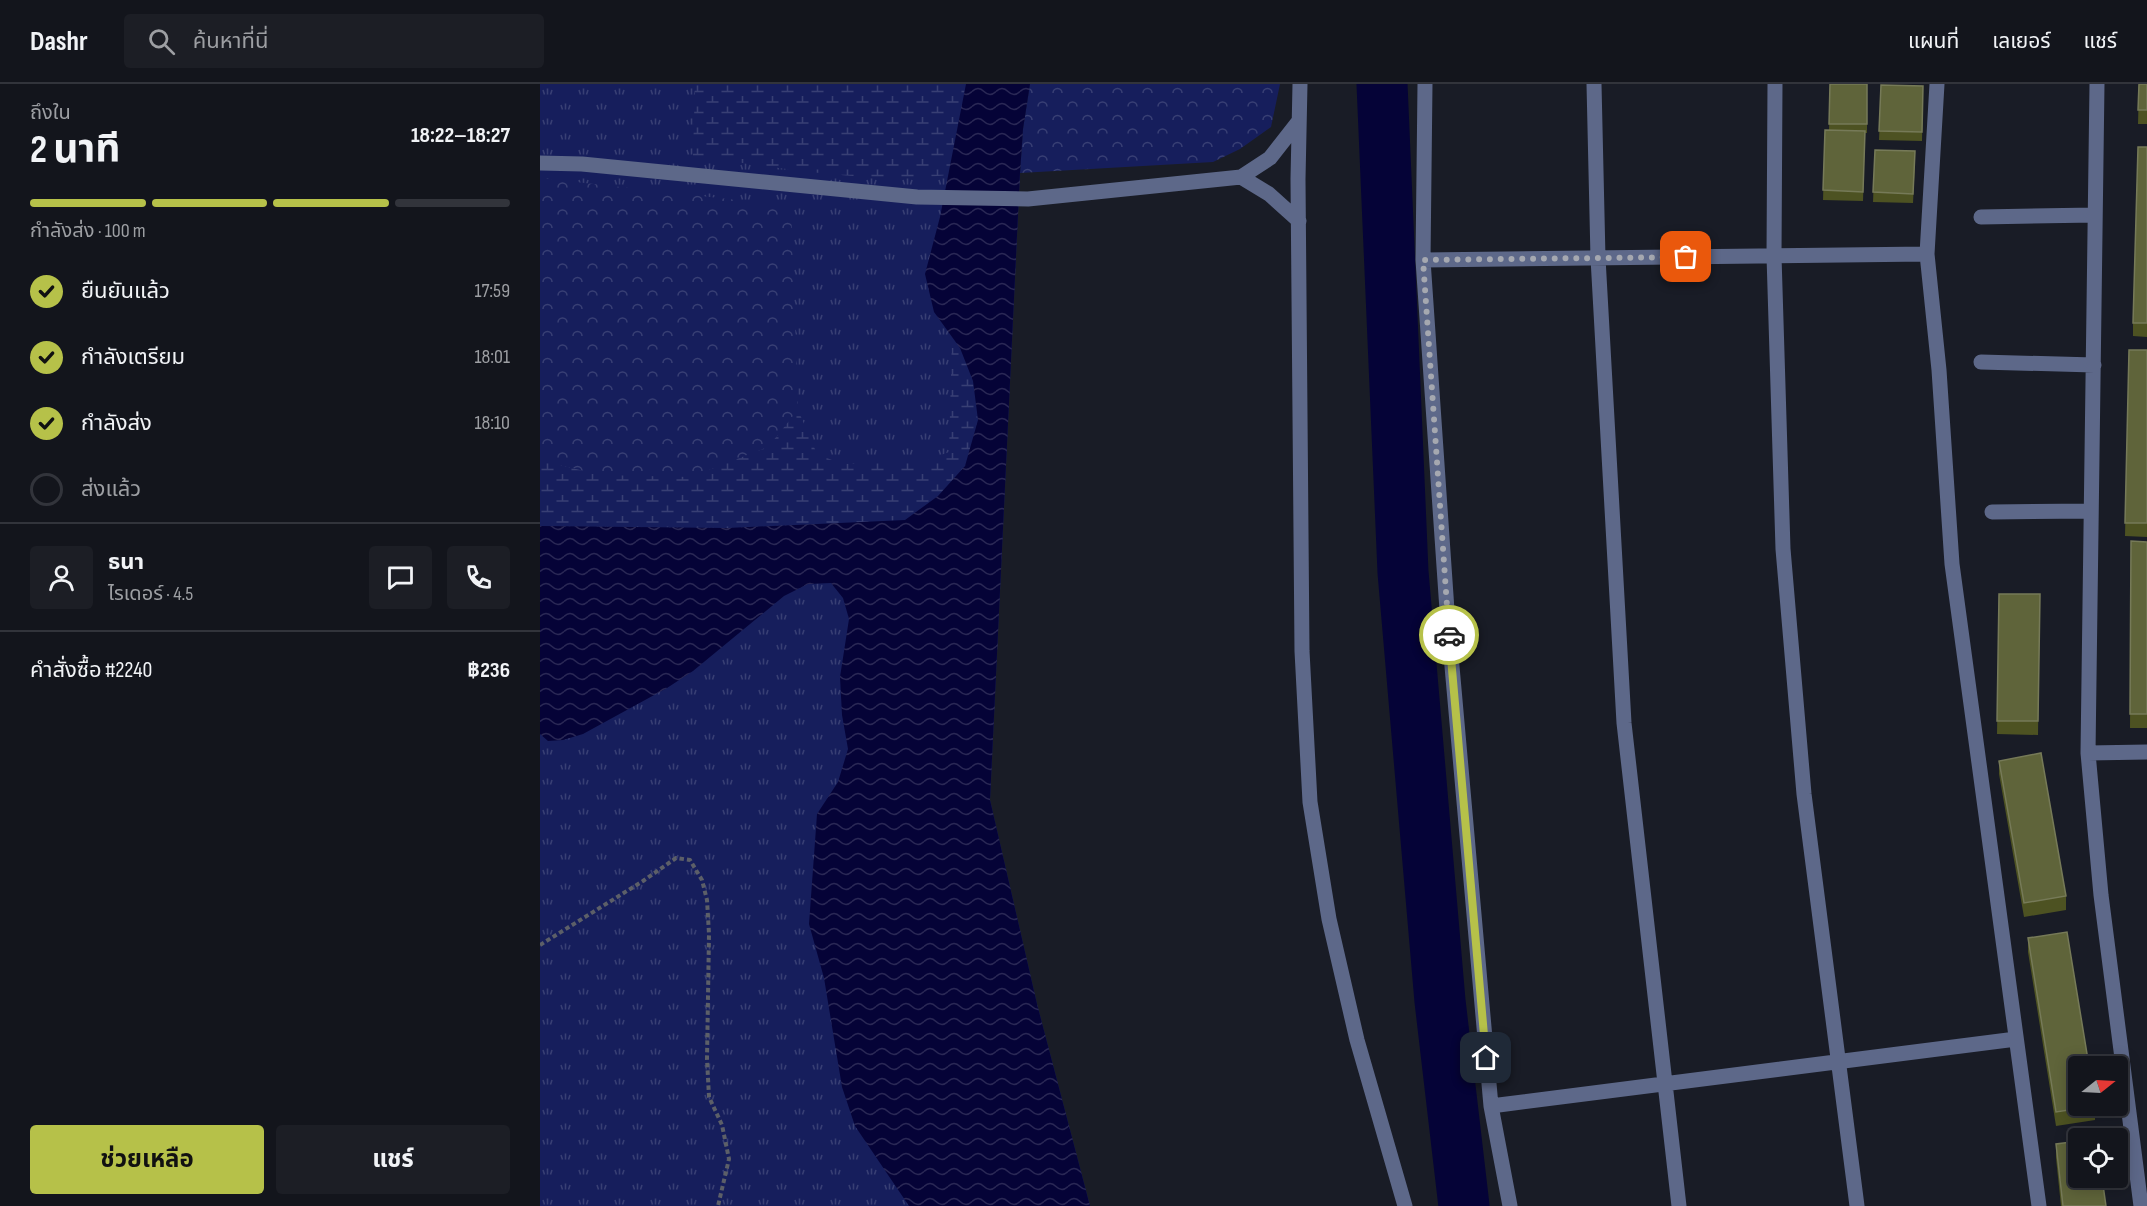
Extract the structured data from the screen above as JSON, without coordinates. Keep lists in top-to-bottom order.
{
  "north": "right",
  "page": {
    "header": "Dashr",
    "search": "ค้นหาที่นี่",
    "nav": ["แผนที่", "เลเยอร์", "แชร์"],
    "heading": ["2 นาที", "ถึงใน", "18:22–18:27"],
    "panel": [
      "ธนา",
      "ไรเดอร์ · 4.5",
      "คำสั่งซื้อ #2240",
      "฿236"
    ],
    "bar": "กำลังส่ง · 100 m",
    "list": [
      ["ยืนยันแล้ว", "17:59"],
      ["กำลังเตรียม", "18:01"],
      ["กำลังส่ง", "18:10"],
      "ส่งแล้ว"
    ],
    "buttons": ["ช่วยเหลือ", "แชร์"]
  }
}
